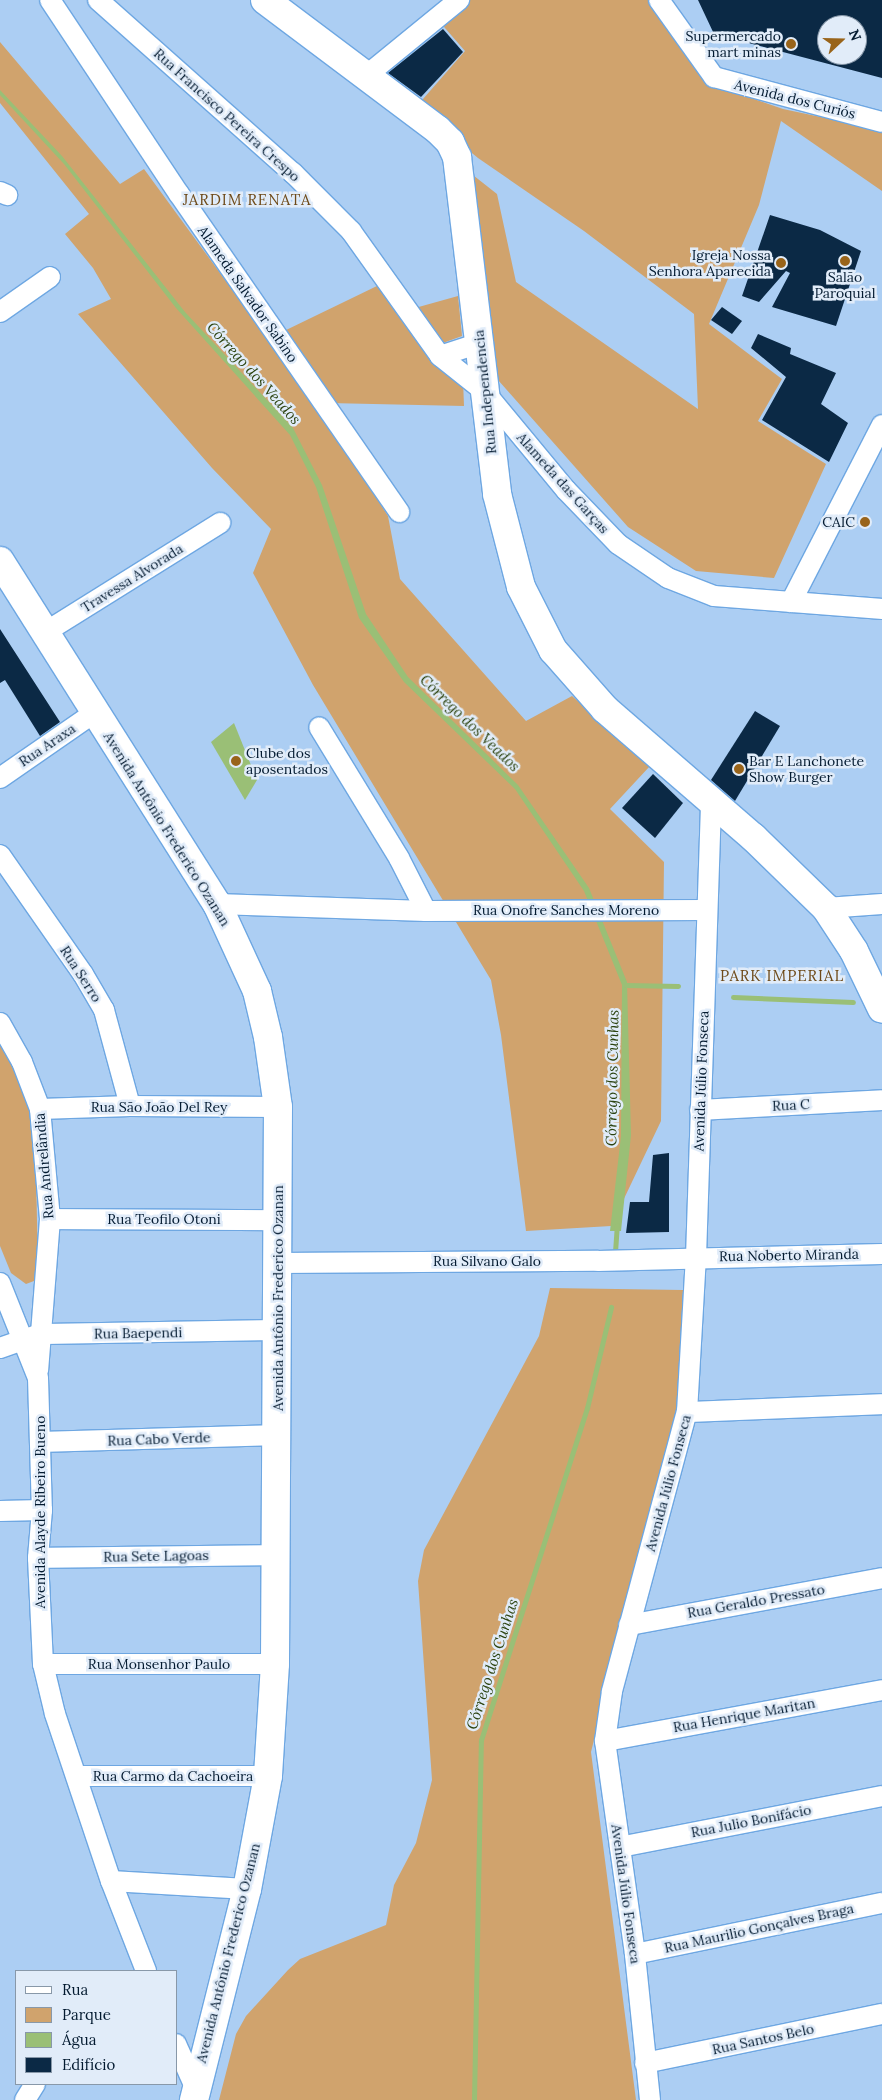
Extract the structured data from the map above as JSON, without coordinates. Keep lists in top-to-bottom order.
{
  "streets": {
    "street": [
      "Avenida dos Curiós",
      "Rua Francisco Pereira Crespo",
      "Alameda Salvador Sabino",
      "Rua Independencia",
      "Alameda das Garças",
      "Travessa Alvorada",
      "Rua Araxa",
      "Avenida Antônio Frederico Ozanan",
      "Rua Onofre Sanches Moreno",
      "Rua Serro",
      "Avenida Júlio Fonseca",
      "Rua C",
      "Rua São João Del Rey",
      "Rua Andrelândia",
      "Rua Teofilo Otoni",
      "Rua Noberto Miranda",
      "Rua Silvano Galo",
      "Rua Baependi",
      "Rua Cabo Verde",
      "Avenida Alayde Ribeiro Bueno",
      "Rua Sete Lagoas",
      "Rua Geraldo Pressato",
      "Rua Monsenhor Paulo",
      "Rua Henrique Maritan",
      "Rua Carmo da Cachoeira",
      "Rua Julio Bonifácio",
      "Rua Maurilio Gonçalves Braga",
      "Rua Santos Belo"
    ]
  },
  "crossings": [
    ["Rua Francisco Pereira Crespo", "Rua Independencia"],
    ["Rua Francisco Pereira Crespo", "Alameda das Garças"],
    ["Rua Independencia", "Alameda das Garças"],
    ["Rua Independencia", "Avenida Júlio Fonseca"],
    ["Travessa Alvorada", "Avenida Antônio Frederico Ozanan"],
    ["Rua Araxa", "Avenida Antônio Frederico Ozanan"],
    ["Avenida Antônio Frederico Ozanan", "Rua Onofre Sanches Moreno"],
    ["Avenida Antônio Frederico Ozanan", "Rua São João Del Rey"],
    ["Avenida Antônio Frederico Ozanan", "Rua Teofilo Otoni"],
    ["Avenida Antônio Frederico Ozanan", "Rua Silvano Galo"],
    ["Avenida Antônio Frederico Ozanan", "Rua Baependi"],
    ["Avenida Antônio Frederico Ozanan", "Rua Cabo Verde"],
    ["Avenida Antônio Frederico Ozanan", "Rua Sete Lagoas"],
    ["Avenida Antônio Frederico Ozanan", "Rua Monsenhor Paulo"],
    ["Avenida Antônio Frederico Ozanan", "Rua Carmo da Cachoeira"],
    ["Rua Onofre Sanches Moreno", "Avenida Júlio Fonseca"],
    ["Rua Serro", "Rua São João Del Rey"],
    ["Avenida Júlio Fonseca", "Rua C"],
    ["Avenida Júlio Fonseca", "Rua Noberto Miranda"],
    ["Avenida Júlio Fonseca", "Rua Silvano Galo"],
    ["Avenida Júlio Fonseca", "Rua Geraldo Pressato"],
    ["Avenida Júlio Fonseca", "Rua Henrique Maritan"],
    ["Avenida Júlio Fonseca", "Rua Julio Bonifácio"],
    ["Avenida Júlio Fonseca", "Rua Maurilio Gonçalves Braga"],
    ["Avenida Júlio Fonseca", "Rua Santos Belo"],
    ["Rua São João Del Rey", "Rua Andrelândia"],
    ["Rua Andrelândia", "Rua Teofilo Otoni"],
    ["Rua Andrelândia", "Rua Baependi"],
    ["Rua Andrelândia", "Avenida Alayde Ribeiro Bueno"],
    ["Rua Noberto Miranda", "Rua Silvano Galo"],
    ["Rua Baependi", "Avenida Alayde Ribeiro Bueno"],
    ["Rua Cabo Verde", "Avenida Alayde Ribeiro Bueno"],
    ["Avenida Alayde Ribeiro Bueno", "Rua Sete Lagoas"],
    ["Avenida Alayde Ribeiro Bueno", "Rua Monsenhor Paulo"],
    ["Avenida Alayde Ribeiro Bueno", "Rua Carmo da Cachoeira"]
  ],
  "districts": ["JARDIM RENATA", "PARK IMPERIAL"],
  "water": ["Córrego dos Veados", "Córrego dos Cunhas"],
  "places": [
    "Supermercado mart minas",
    "Salão Paroquial",
    "Igreja Nossa Senhora Aparecida",
    "CAIC",
    "Clube dos aposentados",
    "Bar E Lanchonete Show Burger"
  ],
  "legend": [
    "Rua",
    "Parque",
    "Água",
    "Edifício"
  ],
  "north": "right"
}
